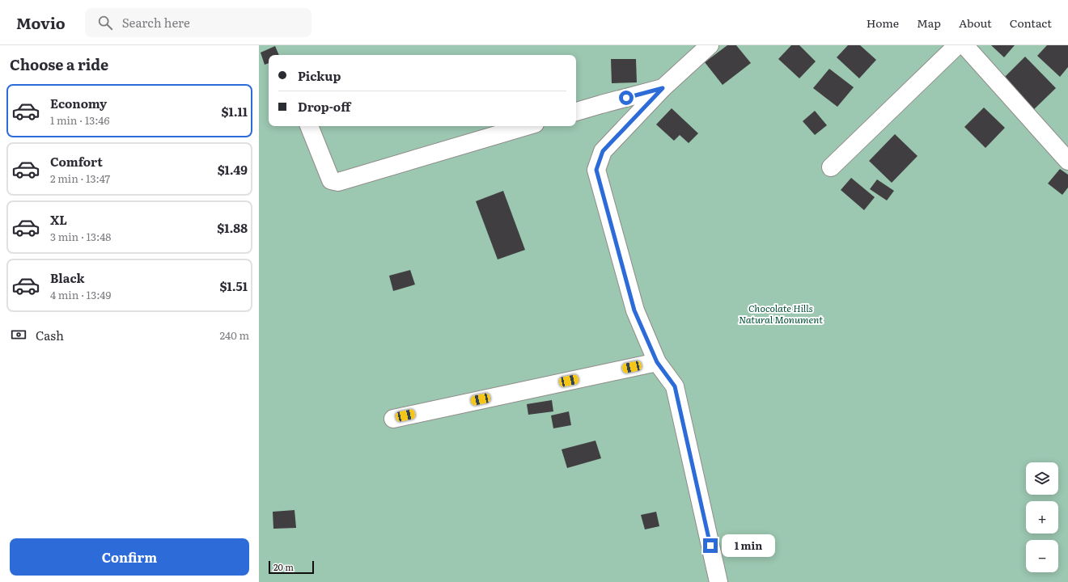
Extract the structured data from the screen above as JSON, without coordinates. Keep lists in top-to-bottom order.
{
  "parks": ["Chocolate Hills Natural Monument"],
  "scale_bar": "20 m",
  "page": {
    "header": "Movio",
    "search": "Search here",
    "nav": [
      "Home",
      "Map",
      "About",
      "Contact"
    ],
    "heading": "Choose a ride",
    "banner": ["Pickup", "Drop-off"],
    "list": [
      {
        "name": "Economy",
        "note": "1 min · 13:46",
        "value": "$1.11"
      },
      {
        "name": "Comfort",
        "note": "2 min · 13:47",
        "value": "$1.49"
      },
      {
        "name": "XL",
        "note": "3 min · 13:48",
        "value": "$1.88"
      },
      {
        "name": "Black",
        "note": "4 min · 13:49",
        "value": "$1.51"
      }
    ],
    "pay": ["Cash", "240 m"],
    "map_buttons": ["+", "−"],
    "buttons": "Confirm",
    "bubble": "1 min",
    "scale": "20 m"
  }
}
